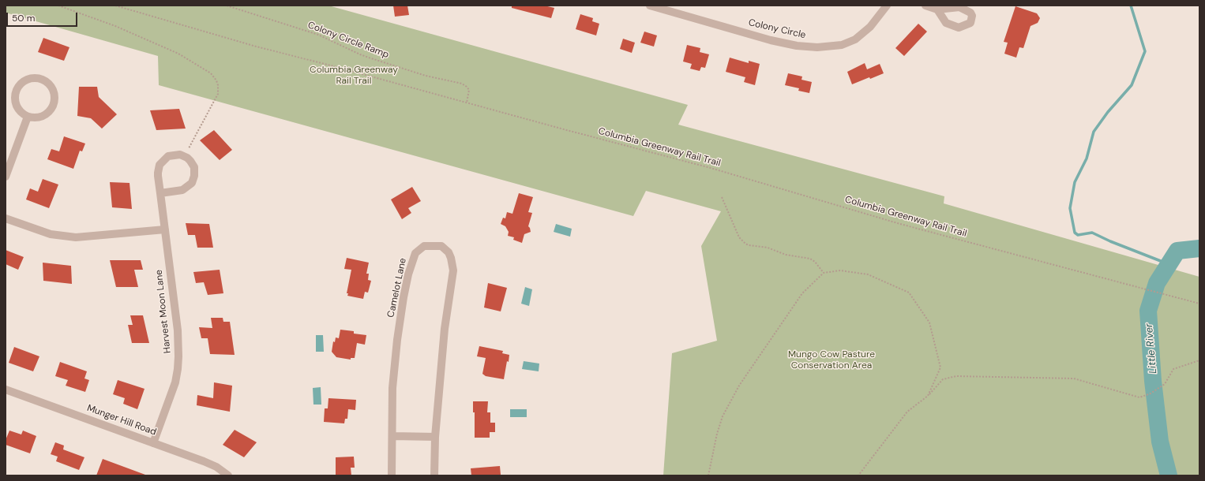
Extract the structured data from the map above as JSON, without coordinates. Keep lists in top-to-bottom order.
{
  "streets": {
    "street": [
      "Colony Circle",
      "Camelot Lane",
      "Harvest Moon Lane",
      "Munger Hill Road"
    ],
    "path": ["Colony Circle Ramp", "Columbia Greenway Rail Trail"]
  },
  "crossings": [
    ["Colony Circle Ramp", "Columbia Greenway Rail Trail"],
    ["Harvest Moon Lane", "Munger Hill Road"]
  ],
  "water": ["Little River"],
  "parks": ["Columbia Greenway Rail Trail", "Mungo Cow Pasture Conservation Area"],
  "scale_bar": "50 m"
}
